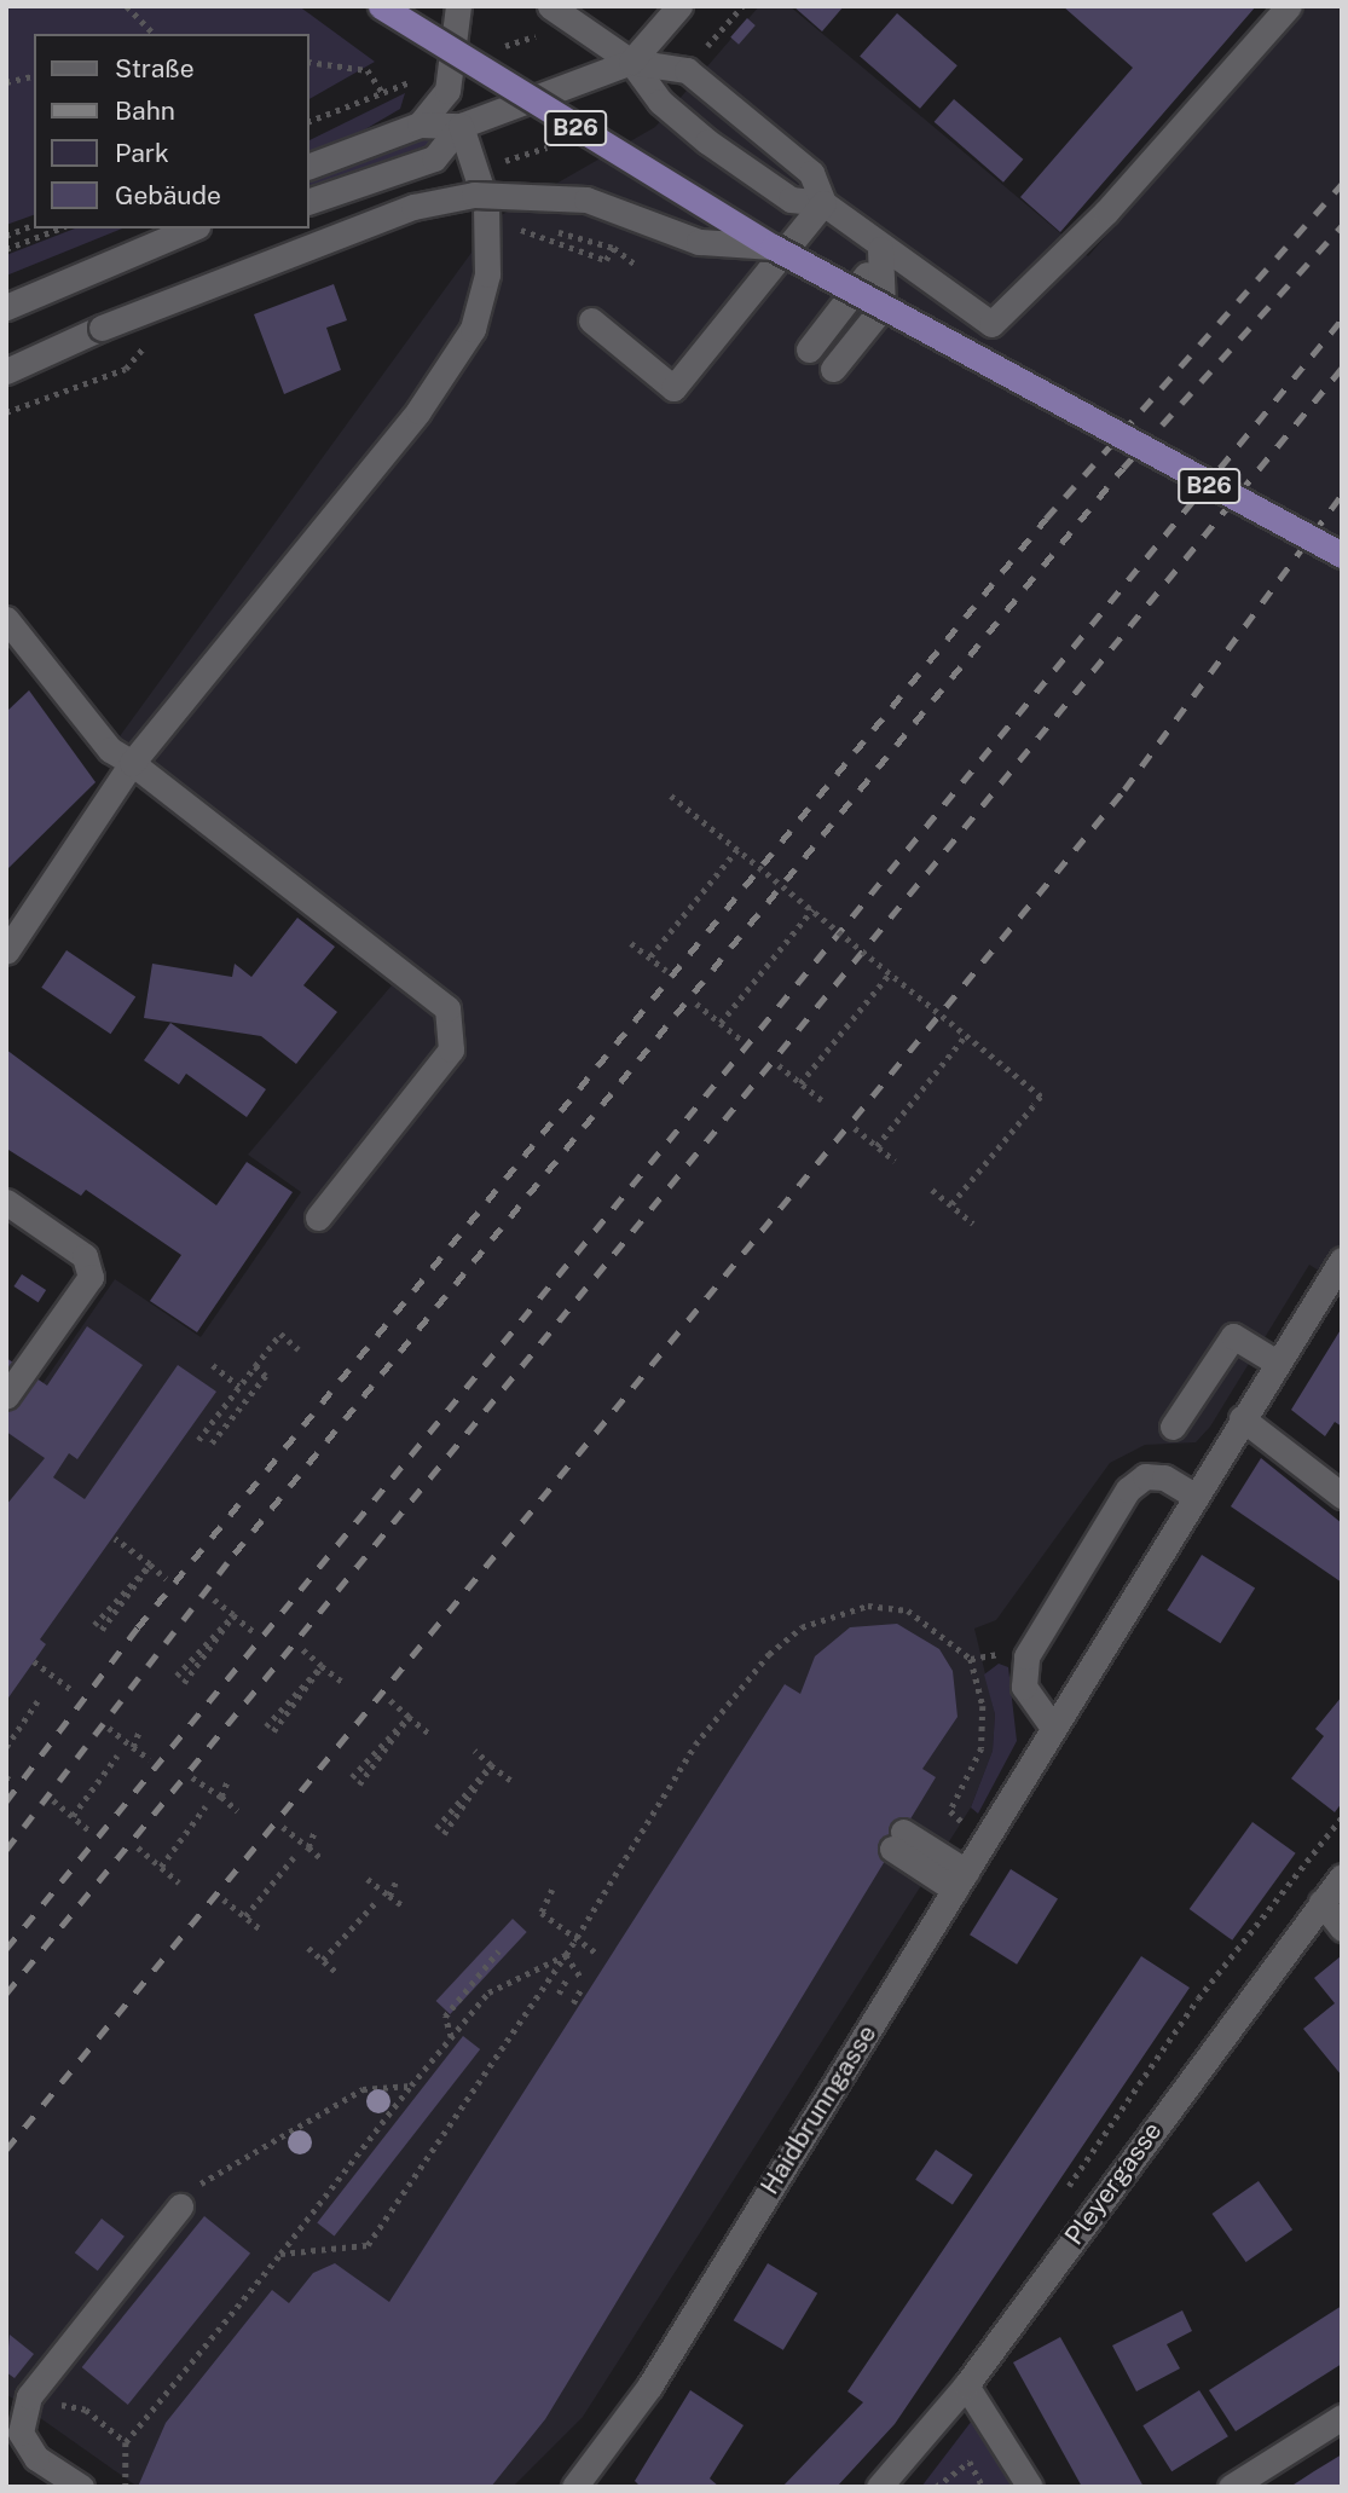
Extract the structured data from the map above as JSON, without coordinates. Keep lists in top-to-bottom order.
{
  "streets": {
    "main road": ["B26"],
    "street": ["Haidbrunngasse", "Pleyergasse"]
  },
  "legend": [
    "Straße",
    "Bahn",
    "Park",
    "Gebäude"
  ]
}
